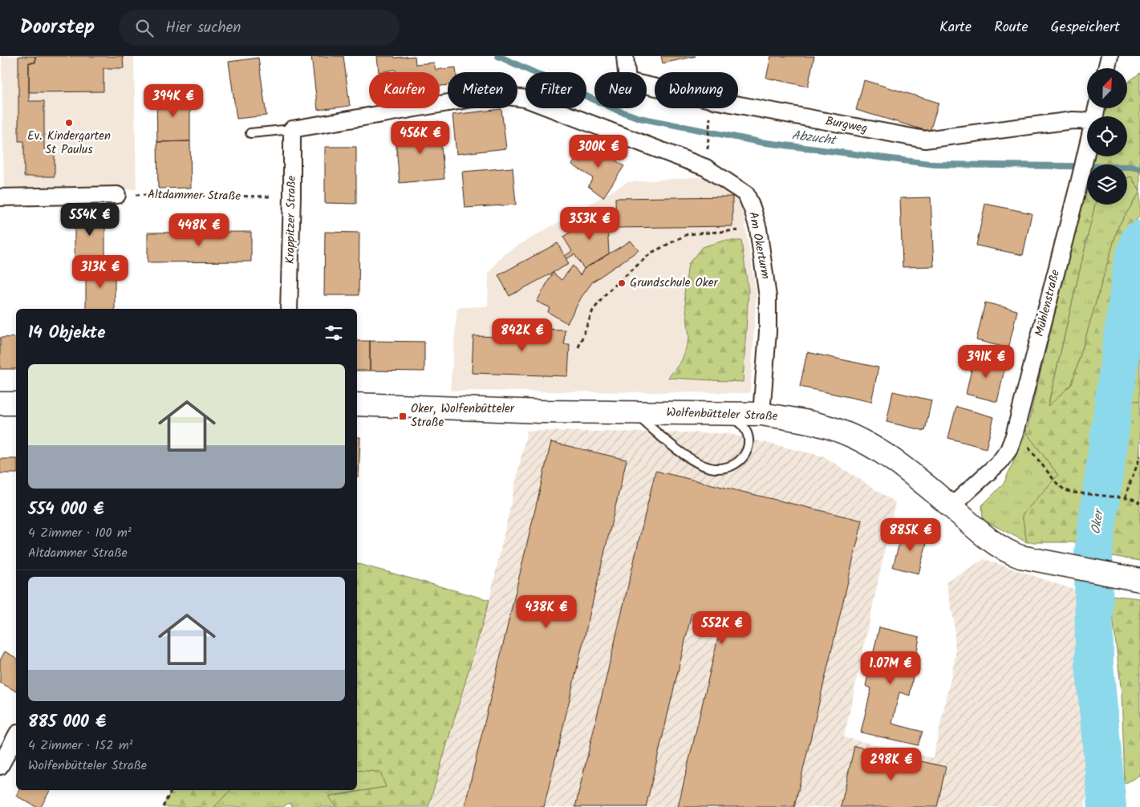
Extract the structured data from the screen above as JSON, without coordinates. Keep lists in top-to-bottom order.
{
  "streets": {
    "main road": ["Wolfenbütteler Straße"],
    "street": [
      "Burgweg",
      "Krappitzer Straße",
      "Am Okerturm",
      "Mühlenstraße"
    ],
    "path": ["Altdammer Straße"]
  },
  "crossings": [
    ["Altdammer Straße", "Krappitzer Straße"],
    ["Krappitzer Straße", "Am Okerturm"],
    ["Am Okerturm", "Wolfenbütteler Straße"],
    ["Mühlenstraße", "Wolfenbütteler Straße"]
  ],
  "water": ["Abzucht", "Oker"],
  "places": {
    "other": ["Ev. Kindergarten St Paulus", "Grundschule Oker"],
    "transit": ["Oker, Wolfenbütteler Straße"]
  },
  "north": "top right",
  "page": {
    "header": "Doorstep",
    "search": "Hier suchen",
    "nav": ["Karte", "Route", "Gespeichert"],
    "chip": [
      "Kaufen",
      "Mieten",
      "Filter",
      "Neu",
      "Wohnung"
    ],
    "price": [
      "394K €",
      "456K €",
      "300K €",
      "554K €",
      "353K €",
      "448K €",
      "313K €",
      "842K €",
      "391K €",
      "885K €",
      "438K €",
      "552K €",
      "1.07M €",
      "298K €"
    ],
    "heading": "14 Objekte",
    "list": [
      {
        "name": "554 000 €",
        "note": "4 Zimmer · 100 m² · Altdammer Straße"
      },
      {
        "name": "885 000 €",
        "note": "4 Zimmer · 152 m² · Wolfenbütteler Straße"
      }
    ]
  }
}
